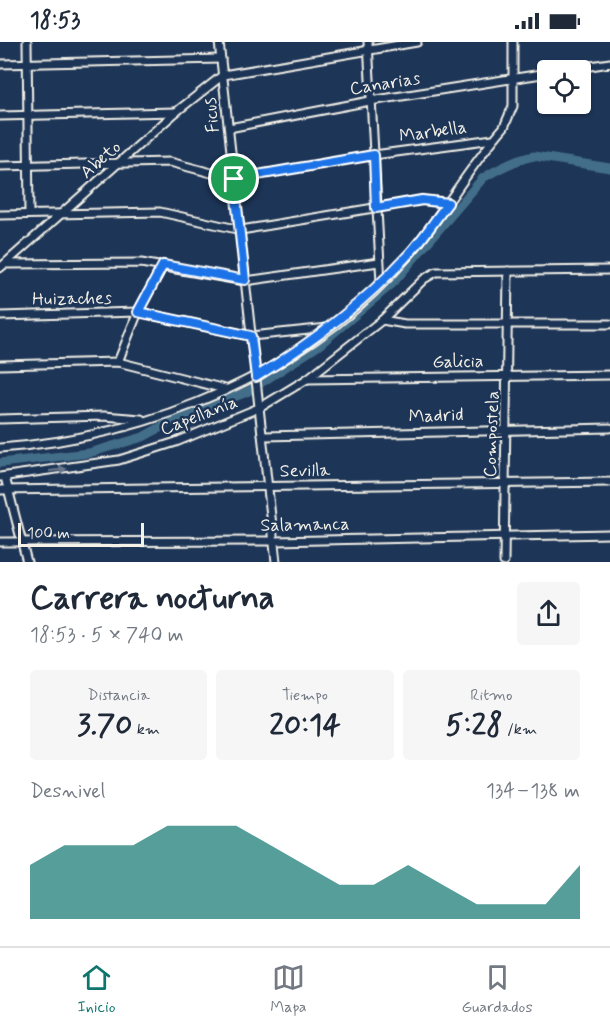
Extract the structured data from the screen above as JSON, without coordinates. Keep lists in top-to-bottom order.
{
  "streets": {
    "street": [
      "Canarias",
      "Ficus",
      "Marbella",
      "Abeto",
      "Huizaches",
      "Galicia",
      "Capellanía",
      "Madrid",
      "Compostela",
      "Sevilla",
      "Salamanca"
    ]
  },
  "crossings": [
    ["Canarias", "Ficus"],
    ["Ficus", "Marbella"],
    ["Ficus", "Abeto"],
    ["Ficus", "Huizaches"],
    ["Ficus", "Capellanía"],
    ["Ficus", "Madrid"],
    ["Ficus", "Sevilla"],
    ["Ficus", "Salamanca"],
    ["Huizaches", "Capellanía"],
    ["Galicia", "Capellanía"],
    ["Galicia", "Compostela"],
    ["Capellanía", "Compostela"],
    ["Madrid", "Compostela"],
    ["Compostela", "Sevilla"],
    ["Compostela", "Salamanca"]
  ],
  "scale_bar": "100 m",
  "page": {
    "status": "18:53",
    "scale": "100 m",
    "heading": ["Carrera nocturna", "18:53 · 5 × 740 m"],
    "stats": [
      ["Distancia", "3.70 km"],
      ["Tiempo", "20:14"],
      ["Ritmo", "5:28 /km"]
    ],
    "chart": ["Desnivel", "134–138 m"],
    "tabs": ["Inicio", "Mapa", "Guardados"]
  }
}
